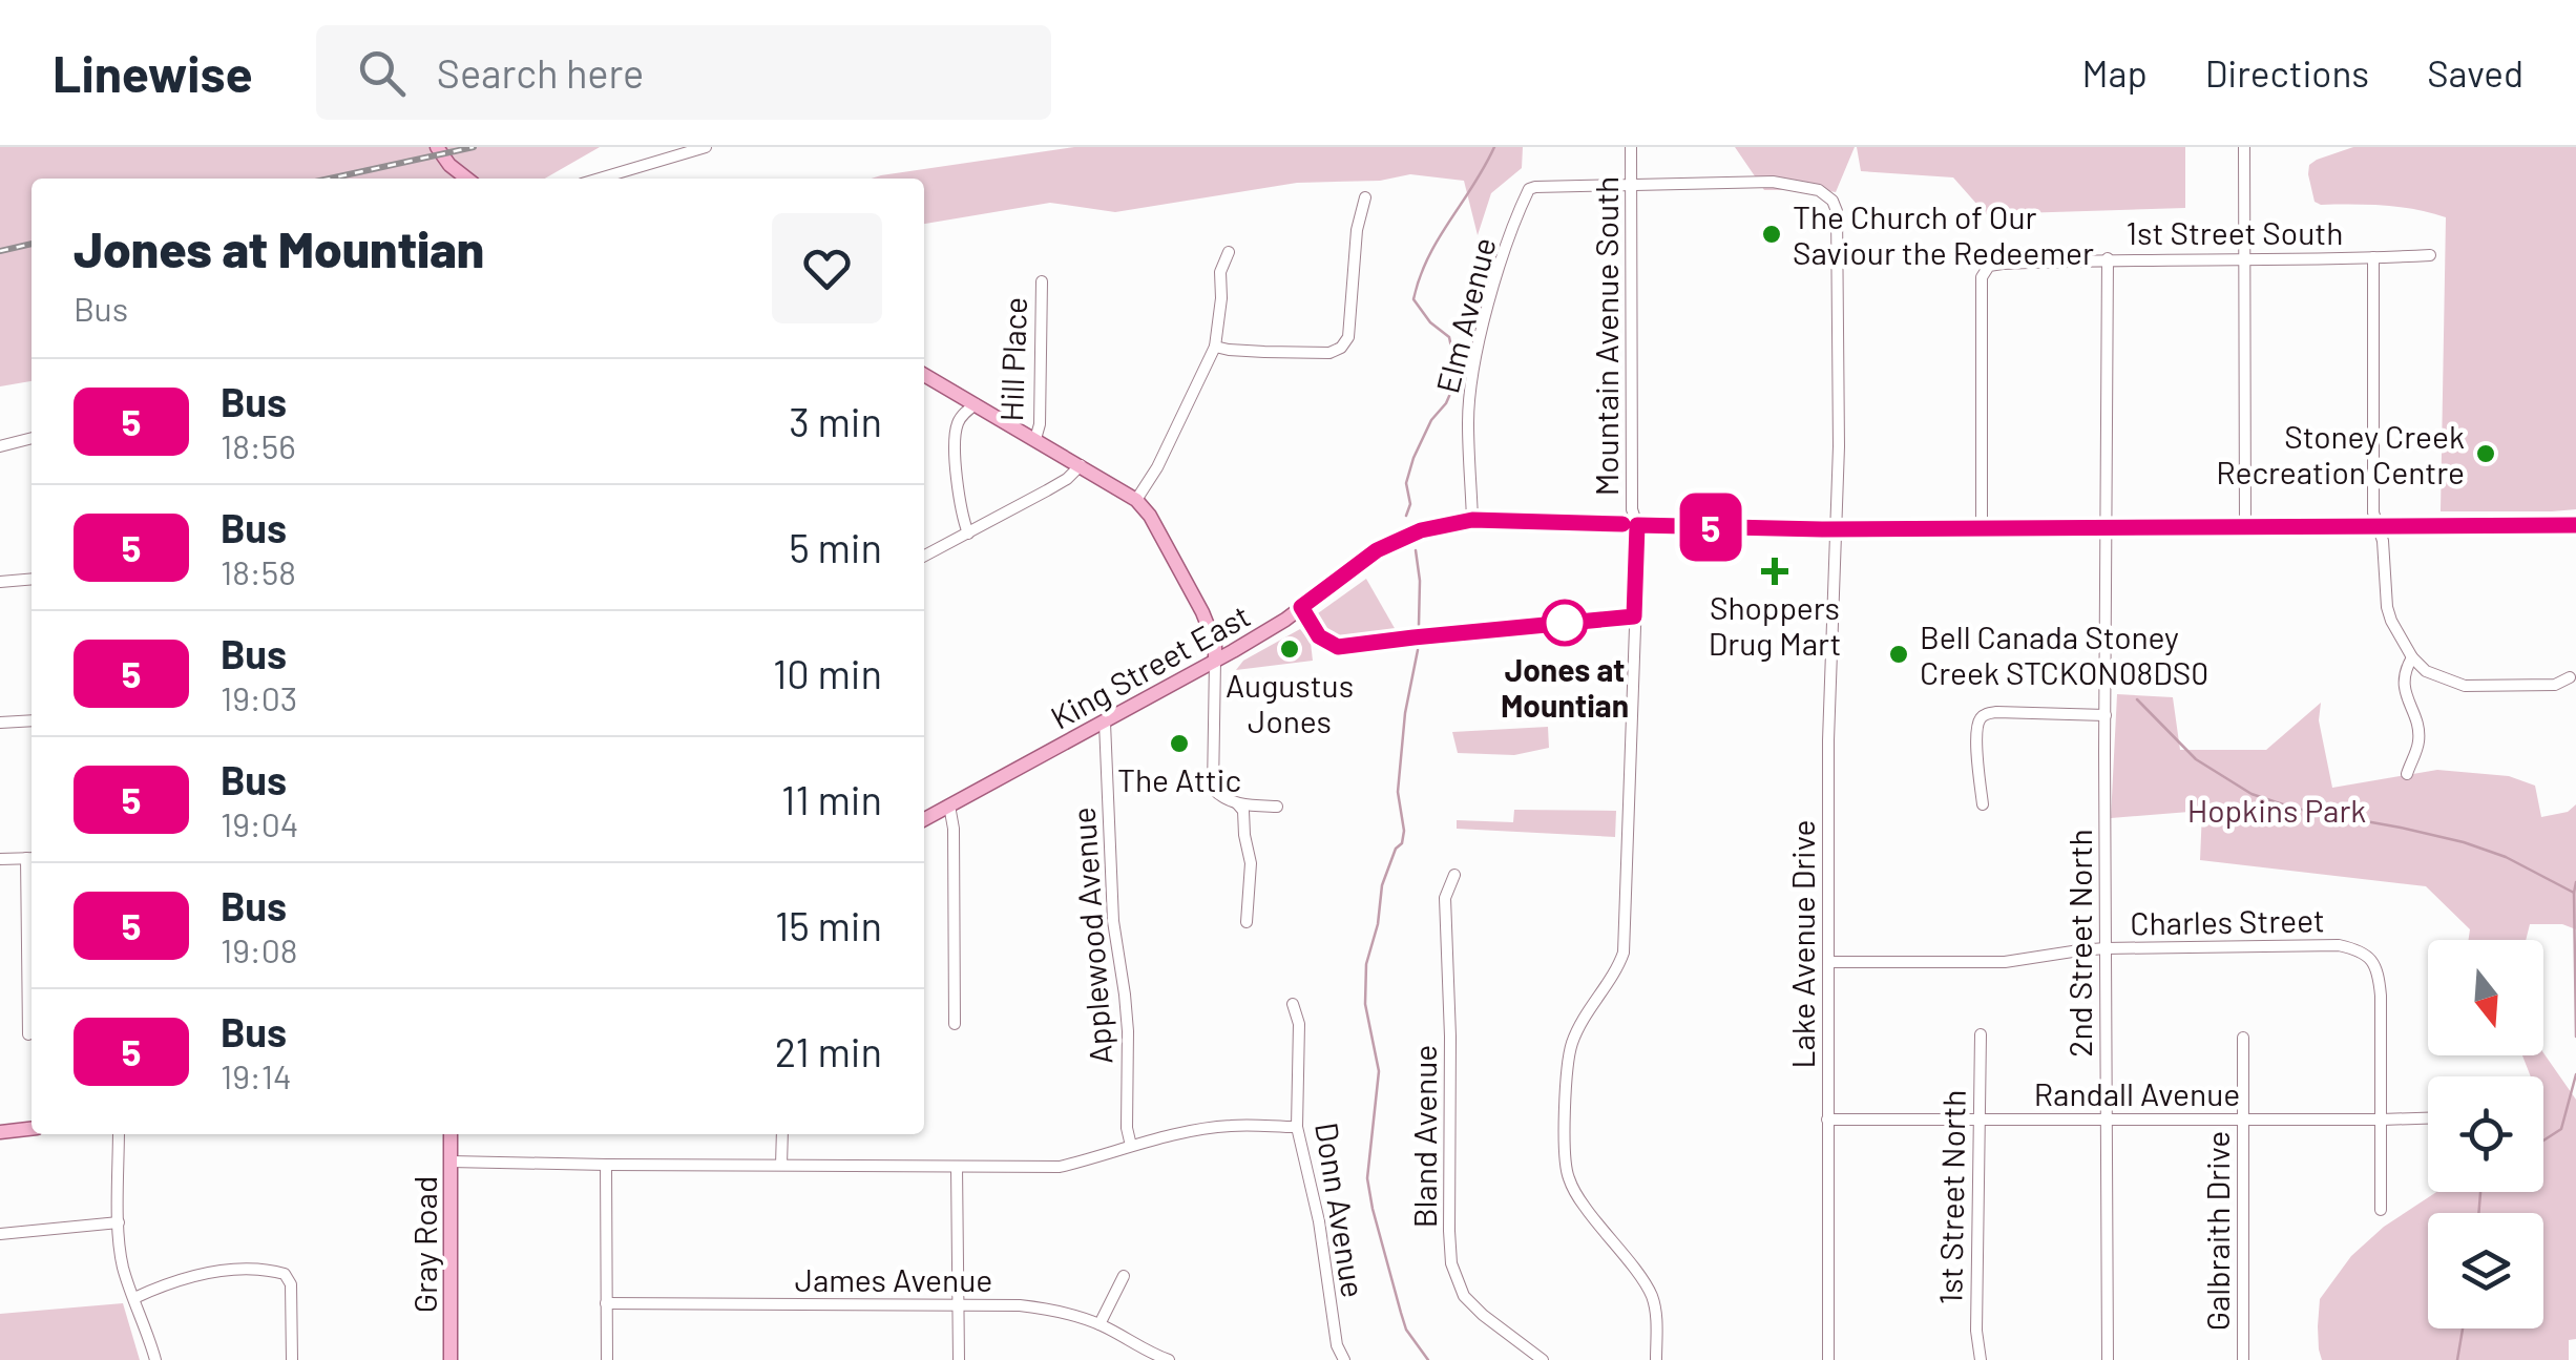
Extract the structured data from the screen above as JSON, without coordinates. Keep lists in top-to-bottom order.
{
  "streets": {
    "main road": ["King Street East", "Gray Road"],
    "street": [
      "1st Street South",
      "Elm Avenue",
      "Mountain Avenue South",
      "Hill Place",
      "Charles Street",
      "Applewood Avenue",
      "2nd Street North",
      "Lake Avenue Drive",
      "Randall Avenue",
      "Bland Avenue",
      "1st Street North",
      "Donn Avenue",
      "Galbraith Drive",
      "James Avenue"
    ]
  },
  "crossings": [
    ["1st Street South", "King Street East"],
    ["1st Street South", "2nd Street North"],
    ["Elm Avenue", "Mountain Avenue South"],
    ["Elm Avenue", "King Street East"],
    ["Elm Avenue", "Lake Avenue Drive"],
    ["Mountain Avenue South", "King Street East"],
    ["Mountain Avenue South", "Lake Avenue Drive"],
    ["King Street East", "Applewood Avenue"],
    ["King Street East", "2nd Street North"],
    ["King Street East", "Lake Avenue Drive"],
    ["Charles Street", "2nd Street North"],
    ["Charles Street", "Lake Avenue Drive"],
    ["Charles Street", "Randall Avenue"],
    ["2nd Street North", "Randall Avenue"],
    ["Lake Avenue Drive", "Randall Avenue"],
    ["Randall Avenue", "1st Street North"],
    ["Randall Avenue", "Galbraith Drive"]
  ],
  "parks": ["Hopkins Park"],
  "places": {
    "other": [
      "The Church of Our Saviour the Redeemer",
      "Stoney Creek Recreation Centre",
      "Jones at Mountian",
      "Augustus Jones",
      "Bell Canada Stoney Creek STCKON08DS0",
      "The Attic"
    ],
    "health": ["Shoppers Drug Mart"]
  },
  "lines": ["bus line 5"],
  "north": "bottom",
  "page": {
    "header": "Linewise",
    "search": "Search here",
    "nav": ["Map", "Directions", "Saved"],
    "on_map": "5",
    "heading": ["Jones at Mountian", "Bus"],
    "list": [
      {
        "mark": "5",
        "name": "Bus",
        "note": "18:56",
        "value": "3 min"
      },
      {
        "mark": "5",
        "name": "Bus",
        "note": "18:58",
        "value": "5 min"
      },
      {
        "mark": "5",
        "name": "Bus",
        "note": "19:03",
        "value": "10 min"
      },
      {
        "mark": "5",
        "name": "Bus",
        "note": "19:04",
        "value": "11 min"
      },
      {
        "mark": "5",
        "name": "Bus",
        "note": "19:08",
        "value": "15 min"
      },
      {
        "mark": "5",
        "name": "Bus",
        "note": "19:14",
        "value": "21 min"
      }
    ]
  }
}
